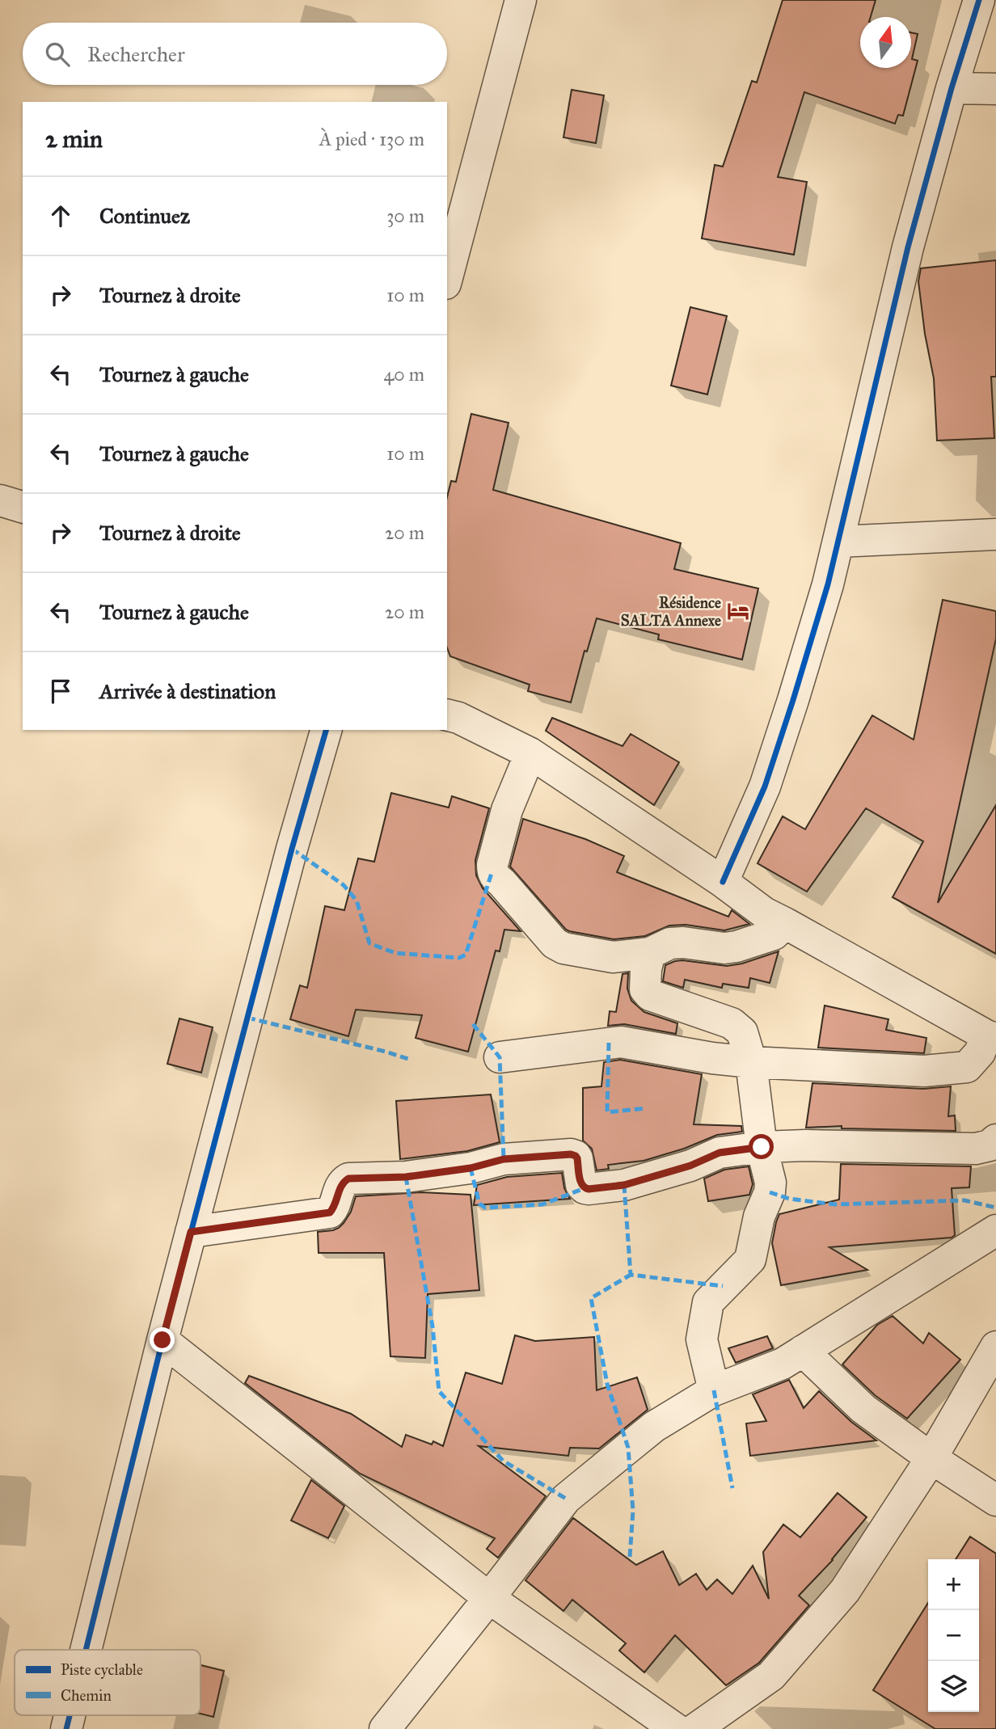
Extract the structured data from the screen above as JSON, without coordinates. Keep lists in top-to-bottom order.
{
  "places": {
    "hotel": ["Résidence SALTA Annexe"]
  },
  "legend": ["Piste cyclable", "Chemin"],
  "north": "top",
  "page": {
    "search": "Rechercher",
    "heading": ["2 min", "À pied · 130 m"],
    "list": [
      ["Continuez", "30 m"],
      ["Tournez à droite", "10 m"],
      ["Tournez à gauche", "40 m"],
      ["Tournez à gauche", "10 m"],
      ["Tournez à droite", "20 m"],
      ["Tournez à gauche", "20 m"],
      "Arrivée à destination"
    ],
    "map_buttons": ["+", "−"]
  }
}
